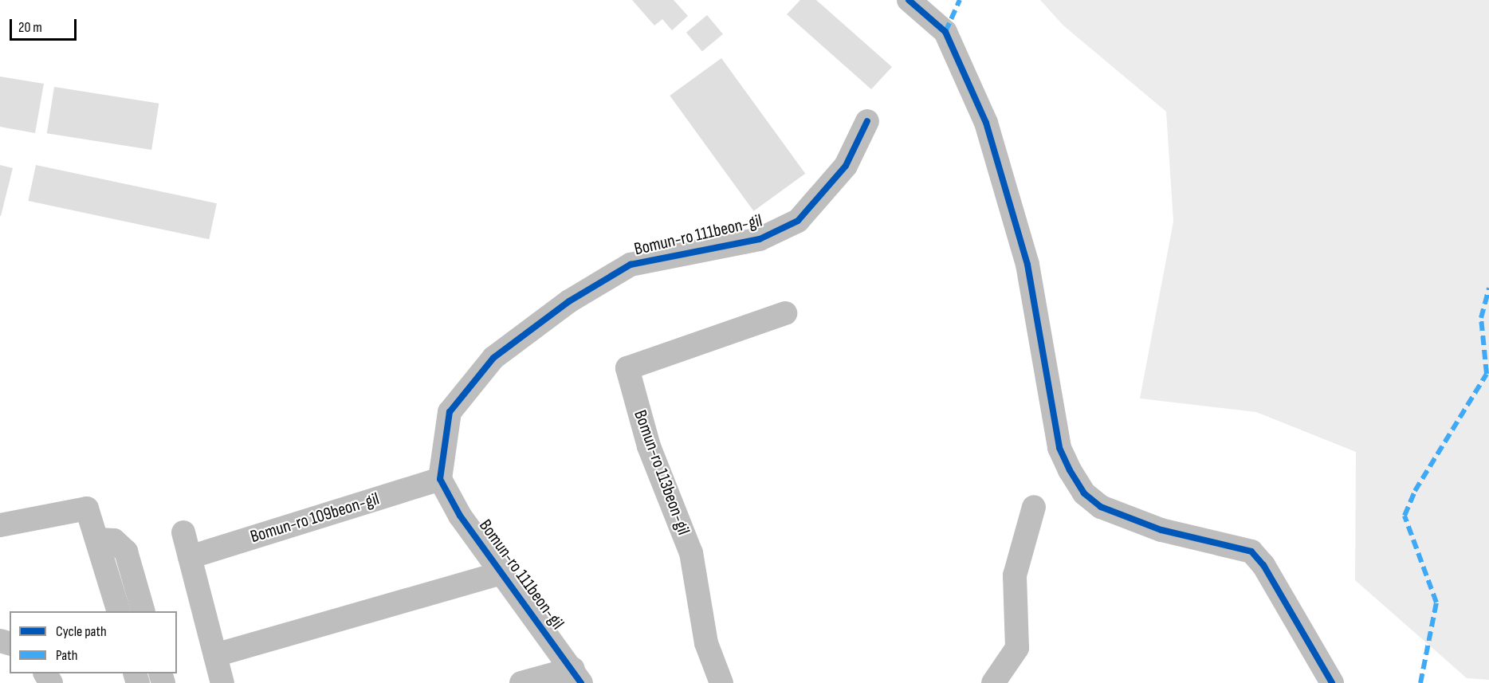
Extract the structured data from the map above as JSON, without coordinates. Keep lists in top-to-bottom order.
{
  "streets": {
    "street": ["Bomun-ro 111beon-gil", "Bomun-ro 113beon-gil", "Bomun-ro 109beon-gil"]
  },
  "crossings": [
    ["Bomun-ro 111beon-gil", "Bomun-ro 109beon-gil"]
  ],
  "legend": ["Cycle path", "Path"],
  "scale_bar": "20 m"
}
